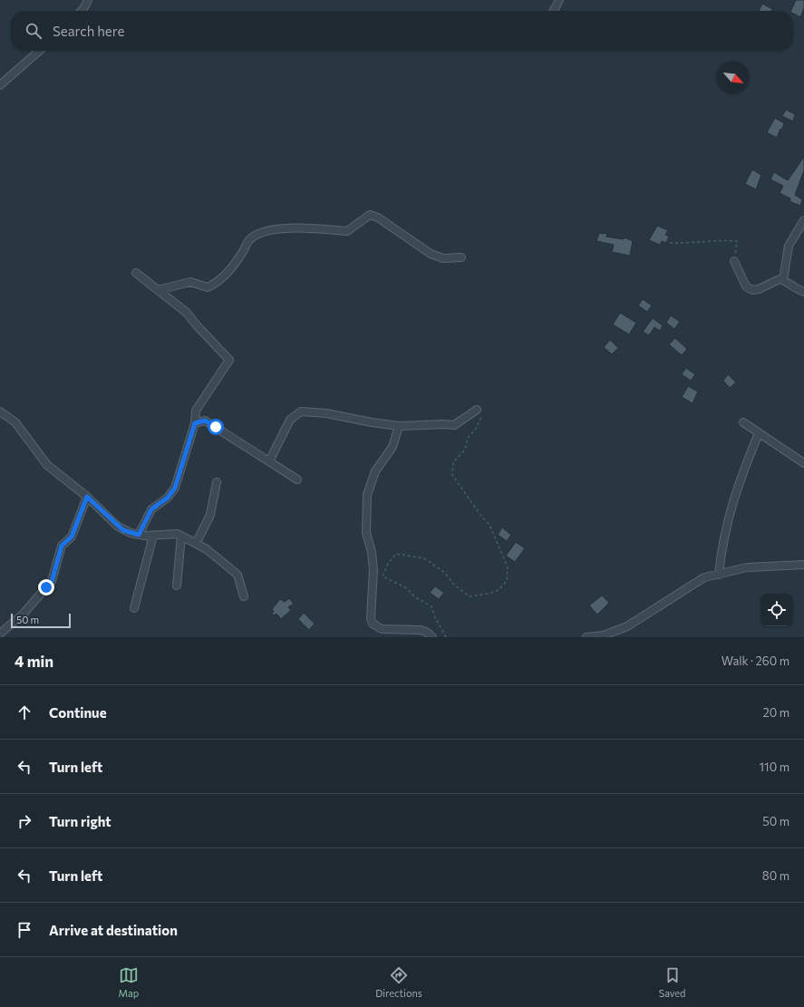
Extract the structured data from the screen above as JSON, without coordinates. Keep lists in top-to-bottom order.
{
  "scale_bar": "50 m",
  "north": "bottom right",
  "page": {
    "search": "Search here",
    "scale": "50 m",
    "heading": ["4 min", "Walk · 260 m"],
    "list": [
      ["Continue", "20 m"],
      ["Turn left", "110 m"],
      ["Turn right", "50 m"],
      ["Turn left", "80 m"],
      "Arrive at destination"
    ],
    "nav": ["Map", "Directions", "Saved"]
  }
}
